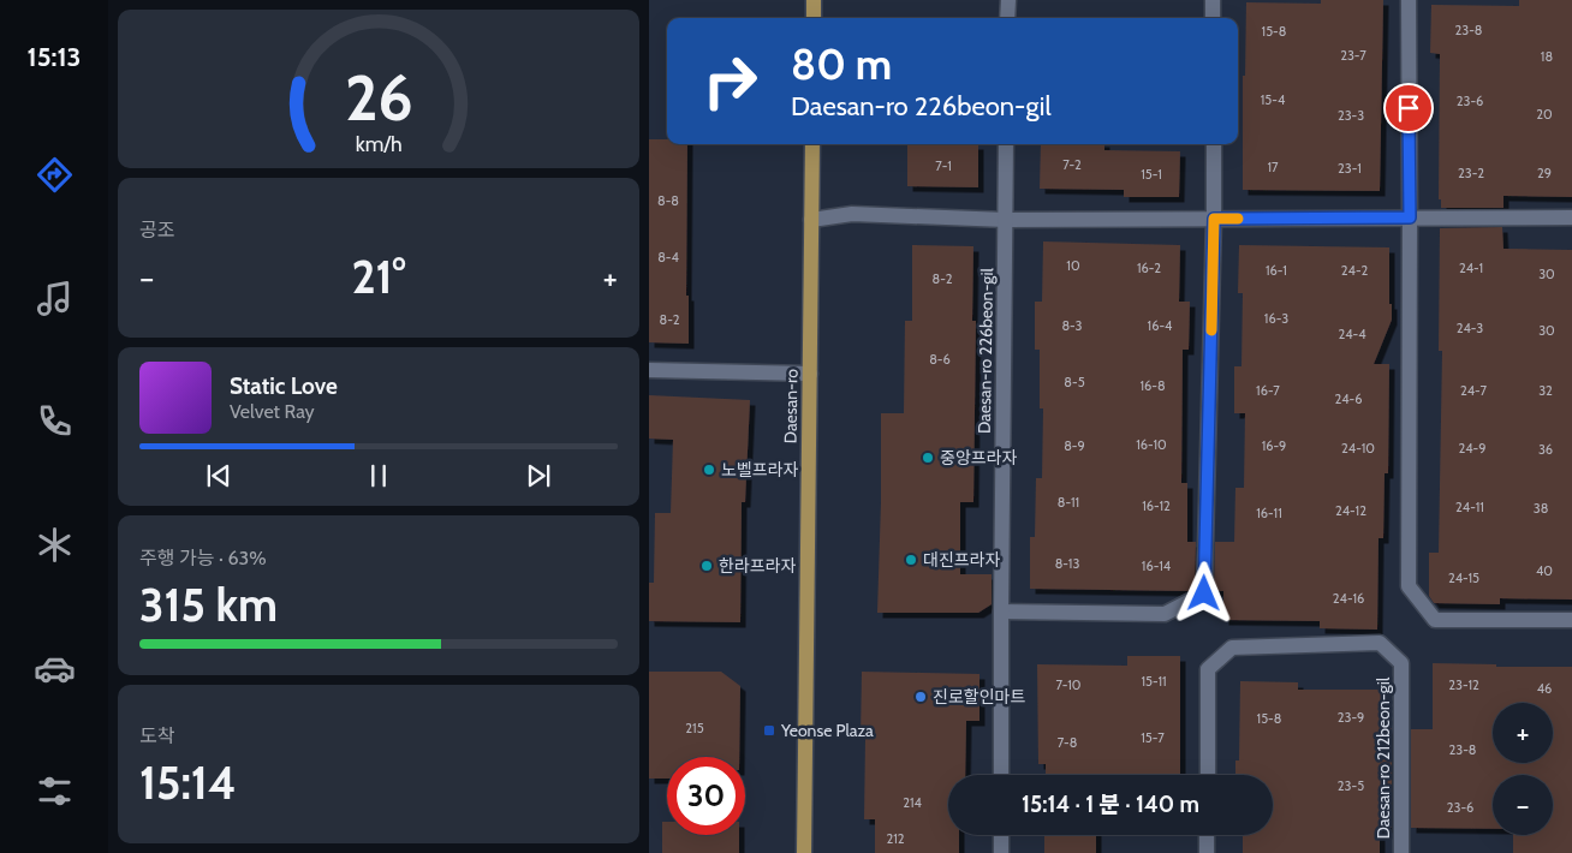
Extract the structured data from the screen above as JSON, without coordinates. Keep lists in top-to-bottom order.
{
  "streets": {
    "main road": ["Daesan-ro"],
    "street": ["Daesan-ro 226beon-gil", "Daesan-ro 212beon-gil"]
  },
  "places": {
    "other": [
      "중앙프라자",
      "노벨프라자",
      "대진프라자",
      "한라프라자",
      "진로할인마트"
    ],
    "transit": ["Yeonse Plaza"]
  },
  "house_numbers": [
    "23-8",
    "15-8",
    "23-7",
    "18",
    "15-4",
    "23-6",
    "20",
    "23-3",
    "7-2",
    "7-1",
    "17",
    "23-1",
    "23-2",
    "29",
    "15-1",
    "8-8",
    "8-4",
    "10",
    "16-2",
    "24-1",
    "16-1",
    "24-2",
    "30",
    "8-2",
    "16-3",
    "8-2",
    "8-3",
    "16-4",
    "24-3",
    "30",
    "24-4",
    "8-6",
    "8-5",
    "16-8",
    "16-7",
    "24-7",
    "32",
    "24-6",
    "16-10",
    "8-9",
    "16-9",
    "24-10",
    "24-9",
    "36",
    "8-11",
    "16-12",
    "24-11",
    "38",
    "24-12",
    "16-11",
    "8-13",
    "16-14",
    "40",
    "24-15",
    "24-16",
    "15-11",
    "7-10",
    "23-12",
    "46",
    "23-9",
    "15-8",
    "215",
    "15-7",
    "7-8",
    "23-8",
    "23-5",
    "214",
    "23-6",
    "212"
  ],
  "page": {
    "tabs": "15:13",
    "turn": ["80 m", "Daesan-ro 226beon-gil"],
    "tile": [
      "공조",
      ["주행 가능 · 63%", "315 km"],
      ["도착", "15:14"]
    ],
    "heat": ["−", "21°", "+"],
    "song": ["Static Love", "Velvet Ray"],
    "map_buttons": ["+", "−"],
    "limit": "30",
    "trip": "15:14 · 1 분 · 140 m",
    "gauge": ["26", "km/h"]
  }
}
